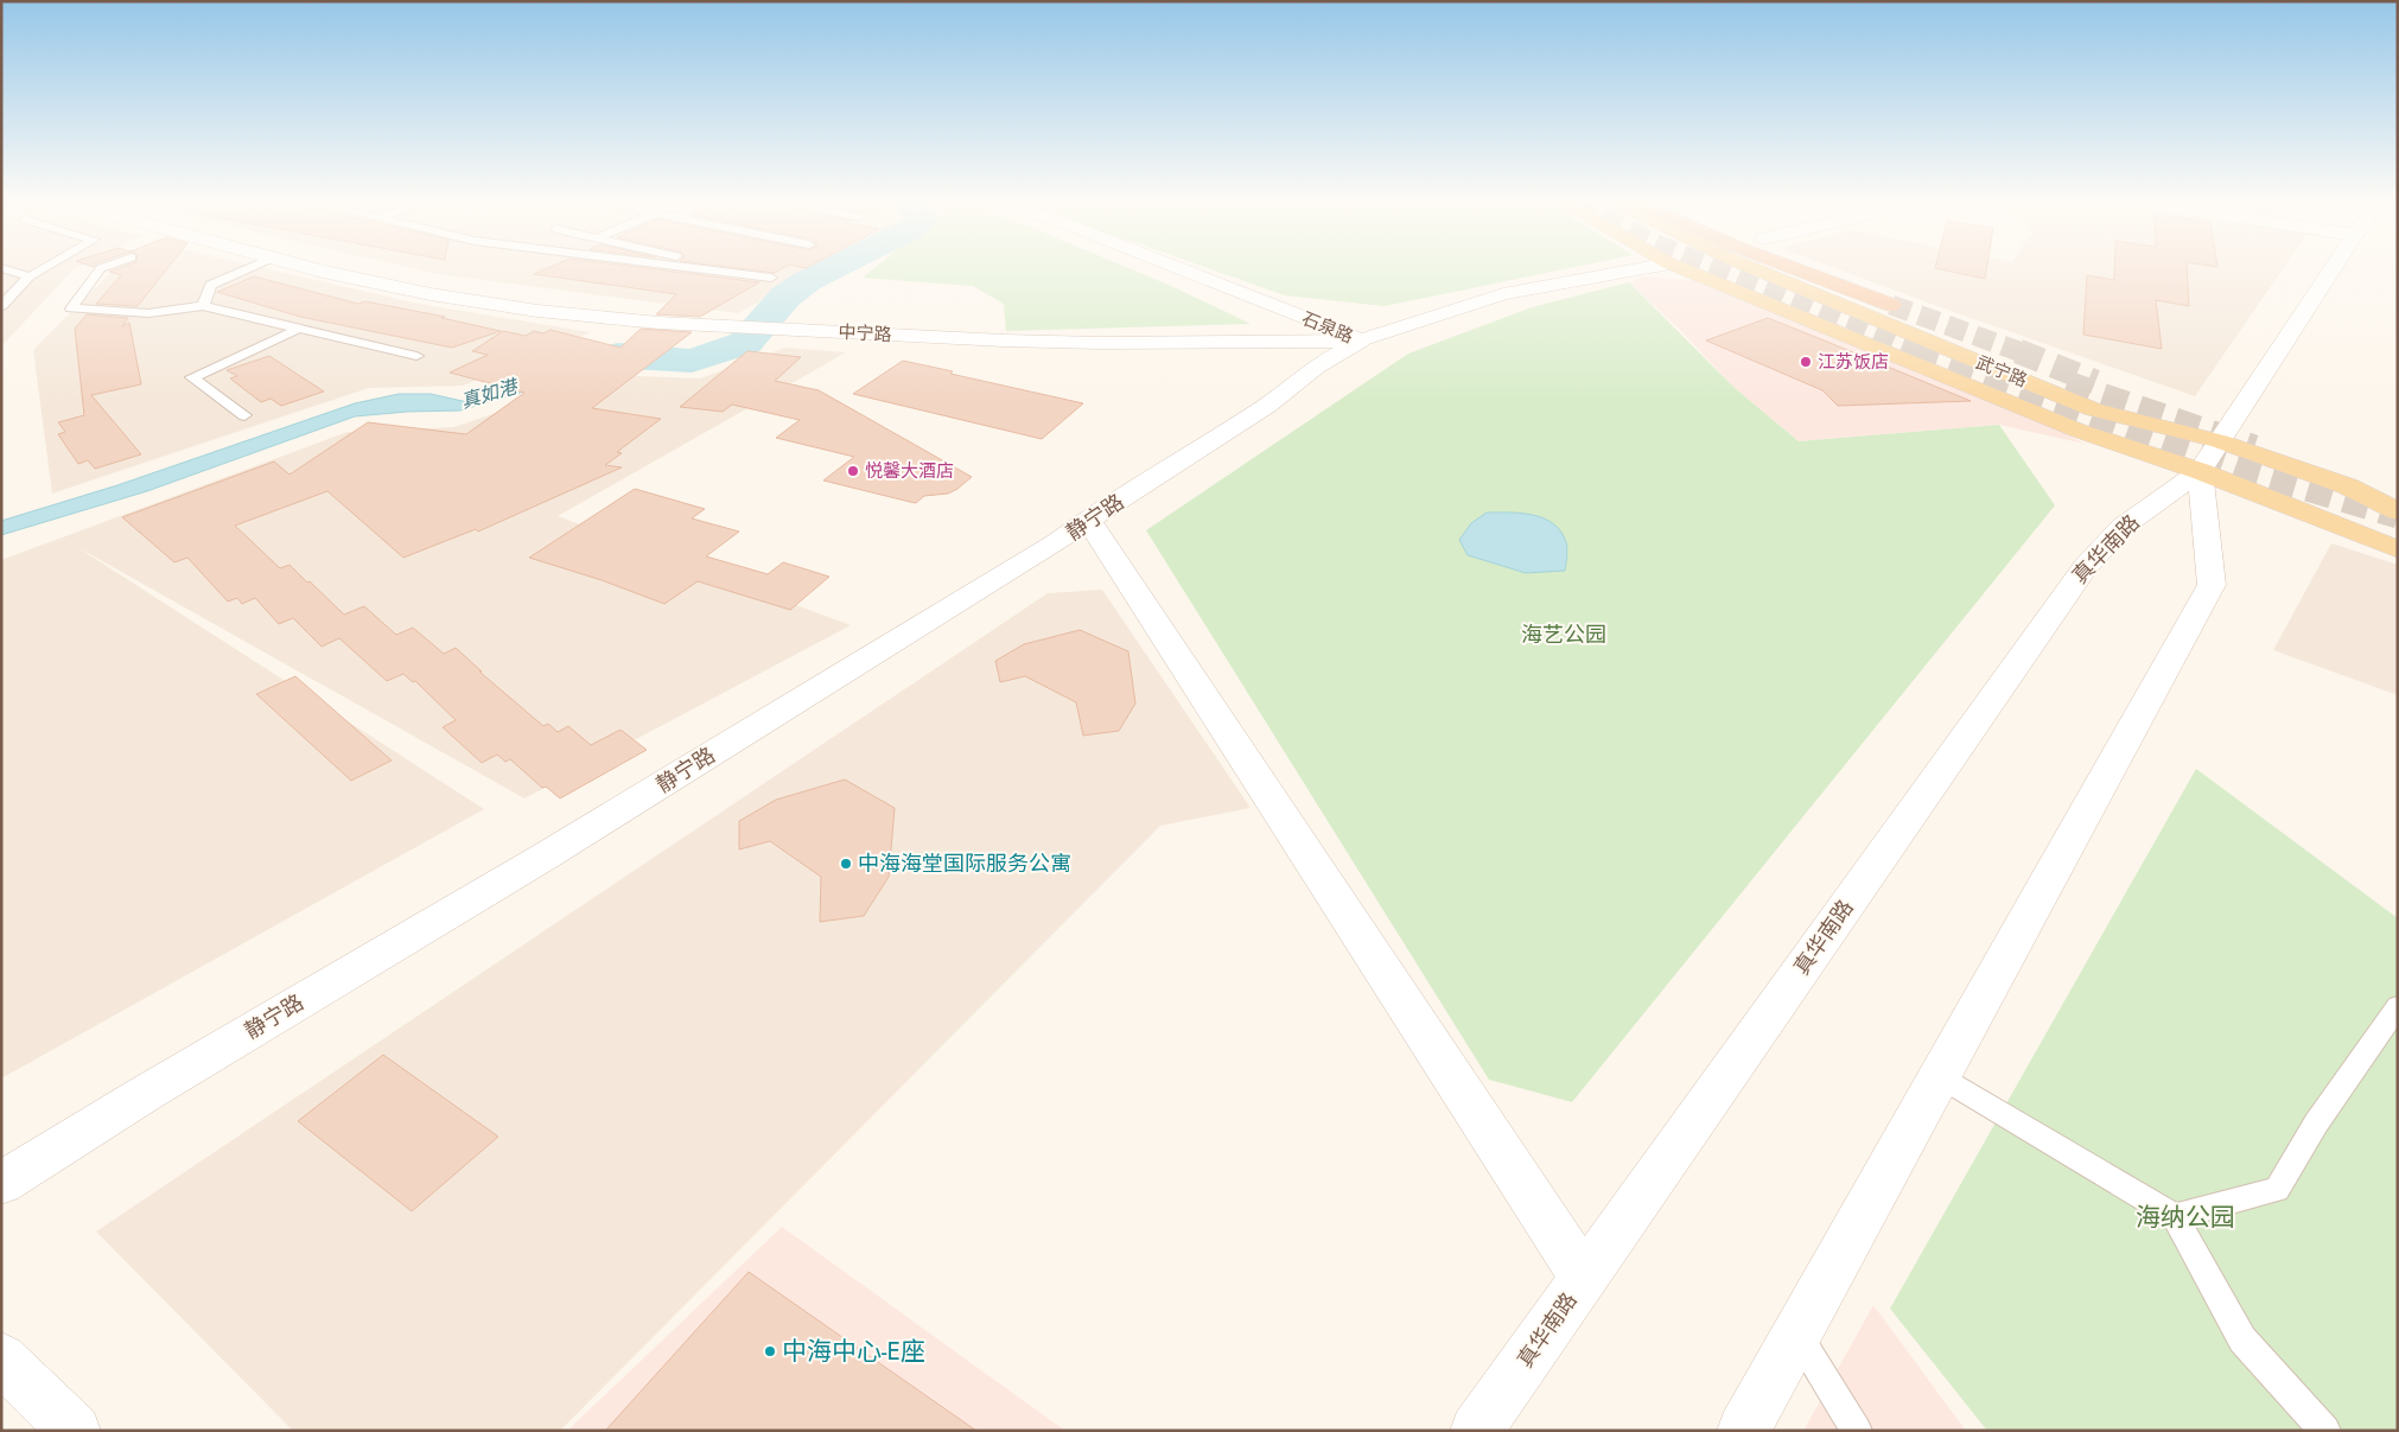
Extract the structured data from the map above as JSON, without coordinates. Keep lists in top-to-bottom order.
{
  "streets": {
    "main road": ["武宁路"],
    "street": [
      "石泉路",
      "中宁路",
      "静宁路",
      "真华南路"
    ]
  },
  "crossings": [
    ["石泉路", "中宁路"],
    ["石泉路", "静宁路"],
    ["中宁路", "静宁路"],
    ["武宁路", "真华南路"]
  ],
  "water": ["真如港"],
  "parks": ["海艺公园", "海纳公园"],
  "places": [
    "江苏饭店",
    "悦馨大酒店",
    "中海海堂国际服务公寓",
    "中海中心-E座"
  ]
}
